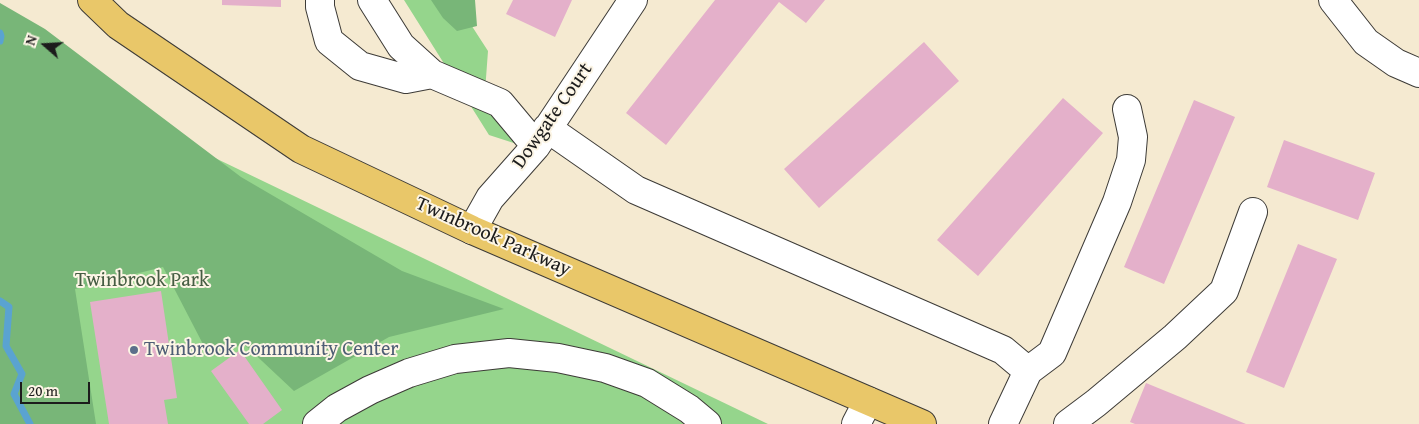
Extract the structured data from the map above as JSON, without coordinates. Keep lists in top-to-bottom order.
{
  "streets": {
    "main road": ["Twinbrook Parkway"],
    "street": ["Dowgate Court"]
  },
  "crossings": [
    ["Dowgate Court", "Twinbrook Parkway"]
  ],
  "parks": ["Twinbrook Park"],
  "places": ["Twinbrook Community Center"],
  "scale_bar": "20 m",
  "north": "left"
}
